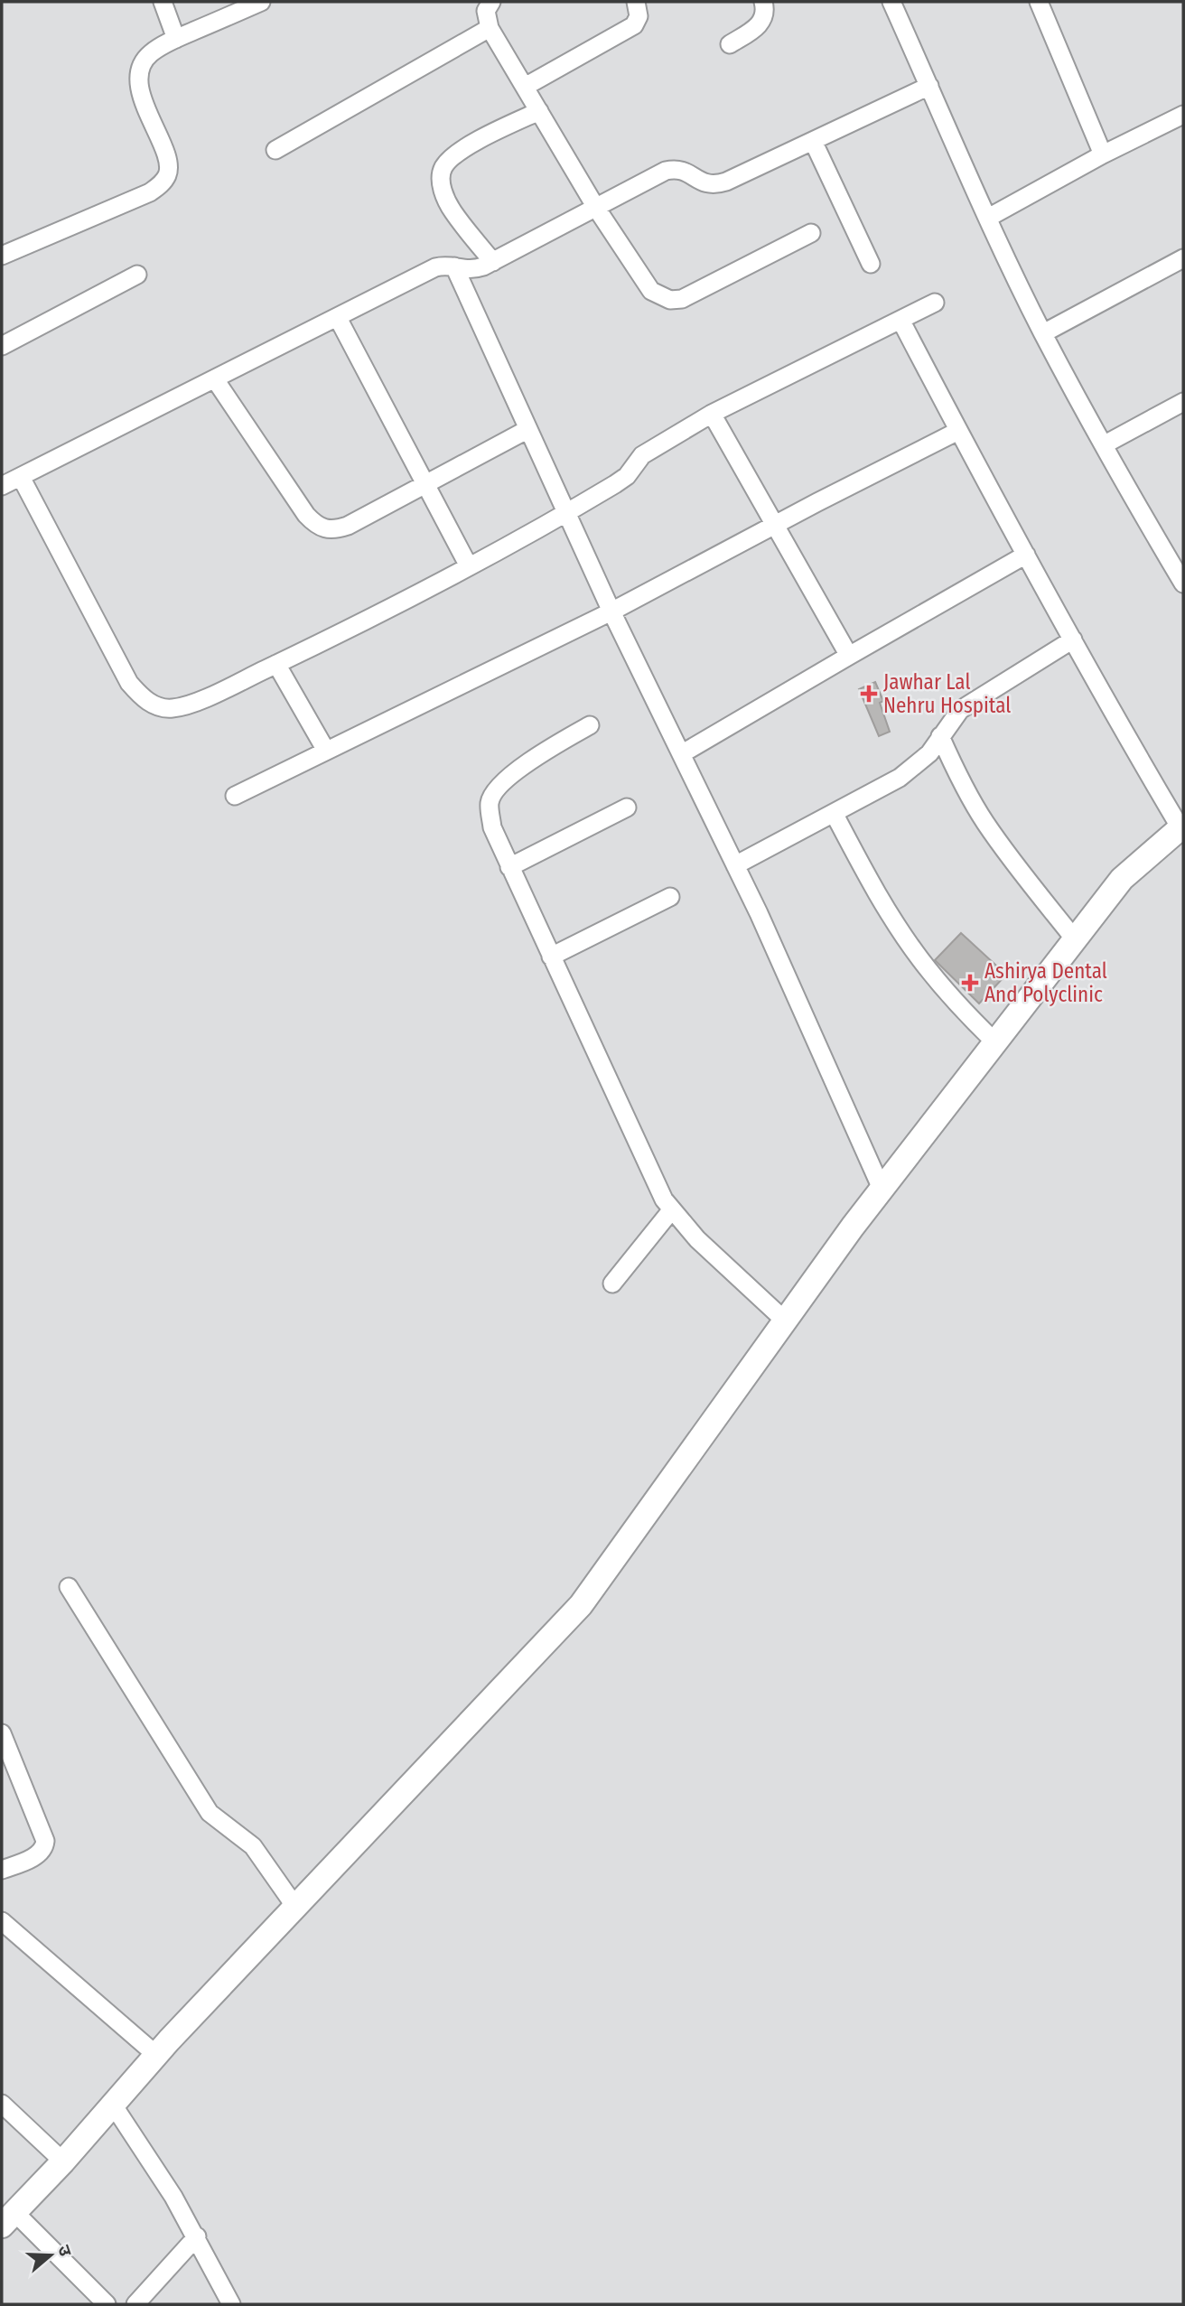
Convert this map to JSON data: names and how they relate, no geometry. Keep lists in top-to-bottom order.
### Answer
{
  "places": {
    "health": ["Jawhar Lal Nehru Hospital", "Ashirya Dental And Polyclinic"]
  },
  "north": "right"
}
